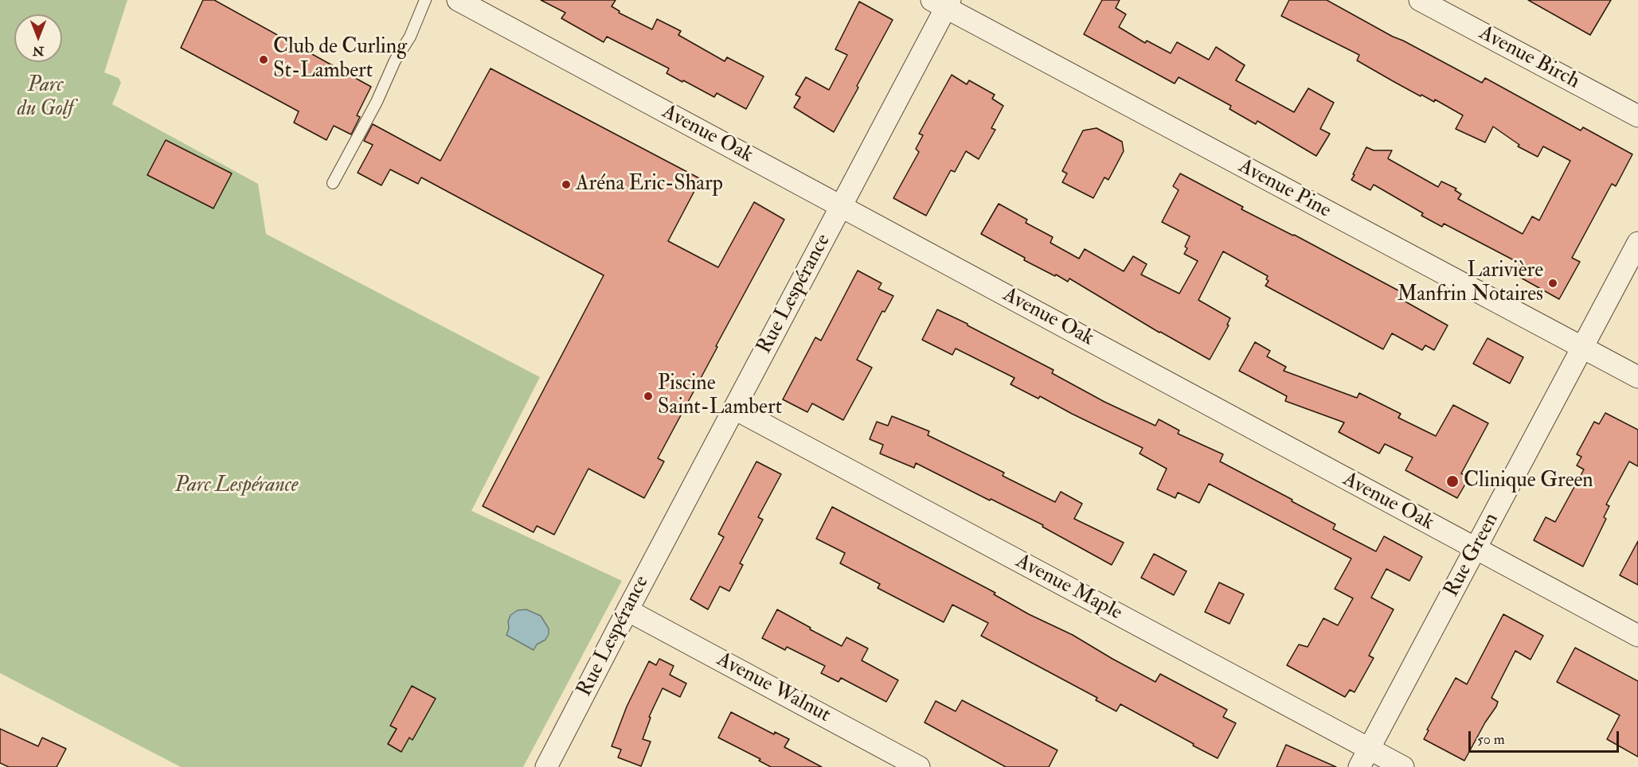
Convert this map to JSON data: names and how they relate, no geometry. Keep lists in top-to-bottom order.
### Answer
{
  "streets": {
    "street": [
      "Avenue Birch",
      "Avenue Oak",
      "Avenue Pine",
      "Rue Lespérance",
      "Rue Green",
      "Avenue Maple",
      "Avenue Walnut"
    ]
  },
  "crossings": [
    ["Avenue Oak", "Rue Lespérance"],
    ["Avenue Oak", "Rue Green"],
    ["Avenue Pine", "Rue Lespérance"],
    ["Avenue Pine", "Rue Green"],
    ["Rue Lespérance", "Avenue Maple"],
    ["Rue Lespérance", "Avenue Walnut"],
    ["Rue Green", "Avenue Maple"]
  ],
  "parks": ["Parc du Golf", "Parc Lespérance"],
  "places": [
    "Club de Curling St-Lambert",
    "Aréna Eric-Sharp",
    "Larivière Manfrin Notaires",
    "Piscine Saint-Lambert",
    "Clinique Green"
  ],
  "scale_bar": "50 m",
  "north": "bottom"
}
